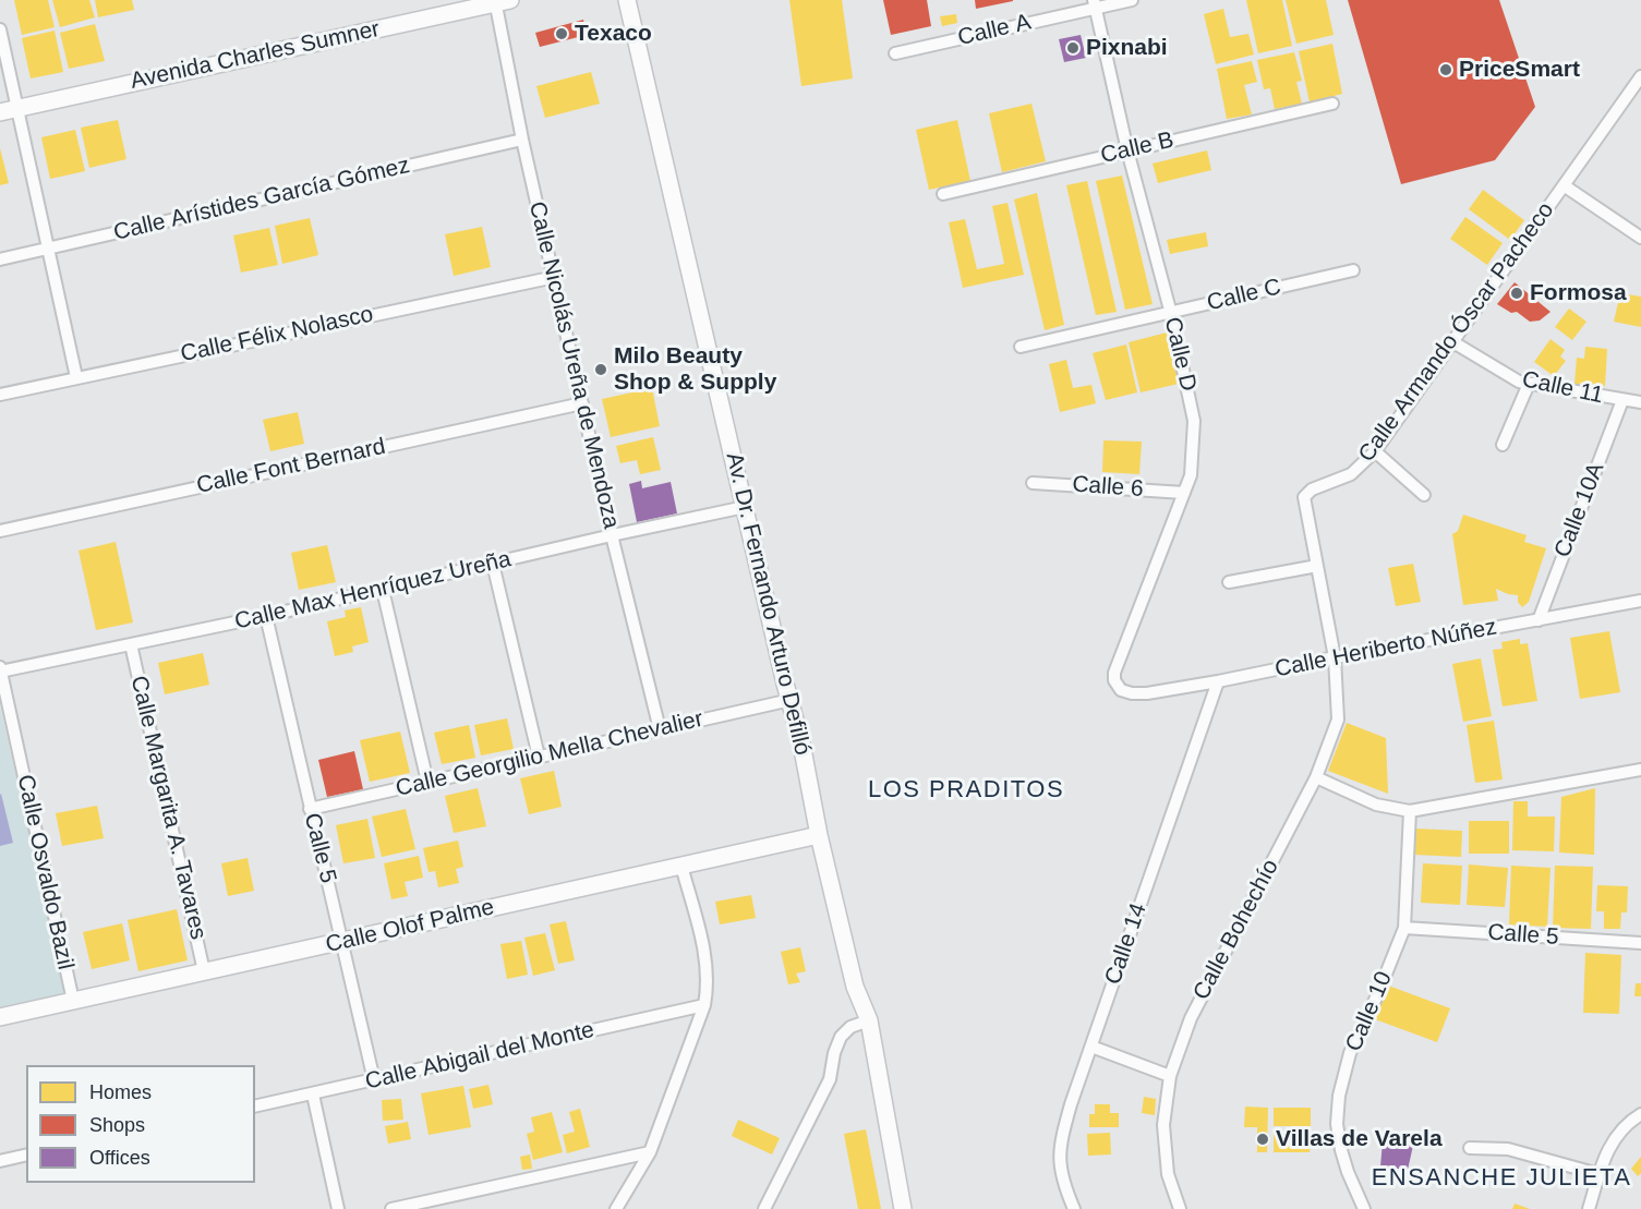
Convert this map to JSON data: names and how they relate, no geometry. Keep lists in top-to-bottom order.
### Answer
{
  "streets": {
    "street": [
      "Calle A",
      "Avenida Charles Sumner",
      "Calle B",
      "Calle Arístides García Gómez",
      "Calle C",
      "Calle Armando Óscar Pacheco",
      "Calle Félix Nolasco",
      "Calle D",
      "Calle Nicolás Ureña de Mendoza",
      "Calle 11",
      "Calle Font Bernard",
      "Calle 6",
      "Calle 10A",
      "Calle Max Henríquez Ureña",
      "Av. Dr. Fernando Arturo Defilló",
      "Calle Heriberto Núñez",
      "Calle Georgilio Mella Chevalier",
      "Calle Margarita A. Tavares",
      "Calle 5",
      "Calle Osvaldo Bazil",
      "Calle Olof Palme",
      "Calle Bohechío",
      "Calle 14",
      "Calle 10",
      "Calle Abigail del Monte"
    ]
  },
  "crossings": [
    ["Calle A", "Calle D"],
    ["Avenida Charles Sumner", "Calle Nicolás Ureña de Mendoza"],
    ["Calle B", "Calle D"],
    ["Calle Arístides García Gómez", "Calle Nicolás Ureña de Mendoza"],
    ["Calle C", "Calle D"],
    ["Calle Armando Óscar Pacheco", "Calle 11"],
    ["Calle Armando Óscar Pacheco", "Calle Heriberto Núñez"],
    ["Calle Armando Óscar Pacheco", "Calle Bohechío"],
    ["Calle Félix Nolasco", "Calle Nicolás Ureña de Mendoza"],
    ["Calle D", "Calle 6"],
    ["Calle D", "Calle Heriberto Núñez"],
    ["Calle Nicolás Ureña de Mendoza", "Calle Font Bernard"],
    ["Calle Nicolás Ureña de Mendoza", "Calle Max Henríquez Ureña"],
    ["Calle Nicolás Ureña de Mendoza", "Calle Georgilio Mella Chevalier"],
    ["Calle 11", "Calle 10A"],
    ["Calle 10A", "Calle Heriberto Núñez"],
    ["Calle Max Henríquez Ureña", "Av. Dr. Fernando Arturo Defilló"],
    ["Calle Max Henríquez Ureña", "Calle Margarita A. Tavares"],
    ["Calle Max Henríquez Ureña", "Calle 5"],
    ["Calle Max Henríquez Ureña", "Calle Osvaldo Bazil"],
    ["Av. Dr. Fernando Arturo Defilló", "Calle Georgilio Mella Chevalier"],
    ["Av. Dr. Fernando Arturo Defilló", "Calle Olof Palme"],
    ["Calle Heriberto Núñez", "Calle Bohechío"],
    ["Calle Heriberto Núñez", "Calle 14"],
    ["Calle Georgilio Mella Chevalier", "Calle 5"],
    ["Calle Margarita A. Tavares", "Calle Olof Palme"],
    ["Calle 5", "Calle Olof Palme"],
    ["Calle 5", "Calle 10"],
    ["Calle 5", "Calle Abigail del Monte"],
    ["Calle Osvaldo Bazil", "Calle Olof Palme"]
  ],
  "districts": ["LOS PRADITOS", "ENSANCHE JULIETA"],
  "places": [
    "Texaco",
    "Pixnabi",
    "PriceSmart",
    "Formosa",
    "Milo Beauty Shop & Supply",
    "Villas de Varela"
  ],
  "legend": ["Homes", "Shops", "Offices"]
}
